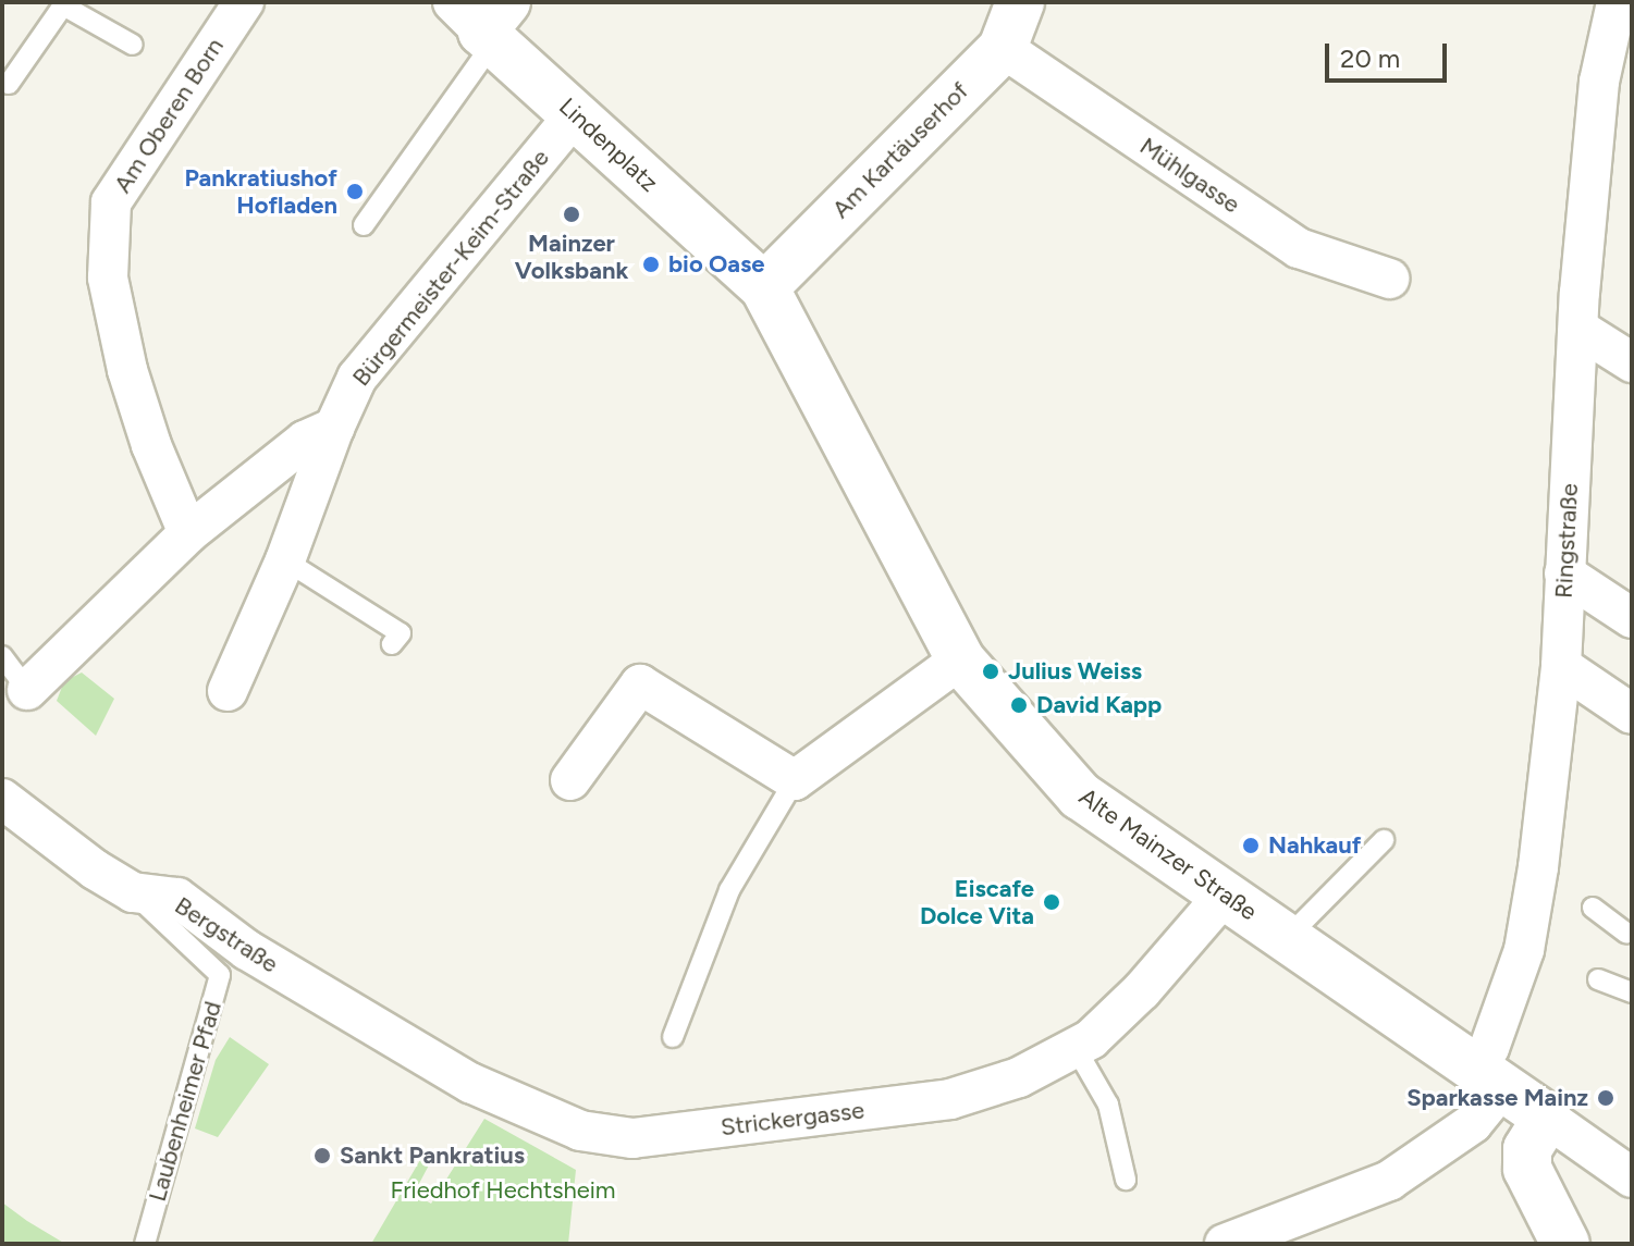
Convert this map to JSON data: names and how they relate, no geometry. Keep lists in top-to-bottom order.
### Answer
{
  "streets": {
    "street": [
      "Am Oberen Born",
      "Lindenplatz",
      "Am Kartäuserhof",
      "Mühlgasse",
      "Bürgermeister-Keim-Straße",
      "Ringstraße",
      "Alte Mainzer Straße",
      "Bergstraße",
      "Strickergasse"
    ],
    "lane": ["Laubenheimer Pfad"]
  },
  "crossings": [
    ["Lindenplatz", "Am Kartäuserhof"],
    ["Lindenplatz", "Bürgermeister-Keim-Straße"],
    ["Lindenplatz", "Alte Mainzer Straße"],
    ["Am Kartäuserhof", "Mühlgasse"],
    ["Am Kartäuserhof", "Alte Mainzer Straße"],
    ["Ringstraße", "Alte Mainzer Straße"],
    ["Alte Mainzer Straße", "Strickergasse"],
    ["Bergstraße", "Laubenheimer Pfad"],
    ["Bergstraße", "Strickergasse"]
  ],
  "parks": ["Friedhof Hechtsheim"],
  "places": [
    "Pankratiushof Hofladen",
    "Mainzer Volksbank",
    "bio Oase",
    "Julius Weiss",
    "David Kapp",
    "Nahkauf",
    "Eiscafe Dolce Vita",
    "Sparkasse Mainz",
    "Sankt Pankratius"
  ],
  "scale_bar": "20 m"
}
